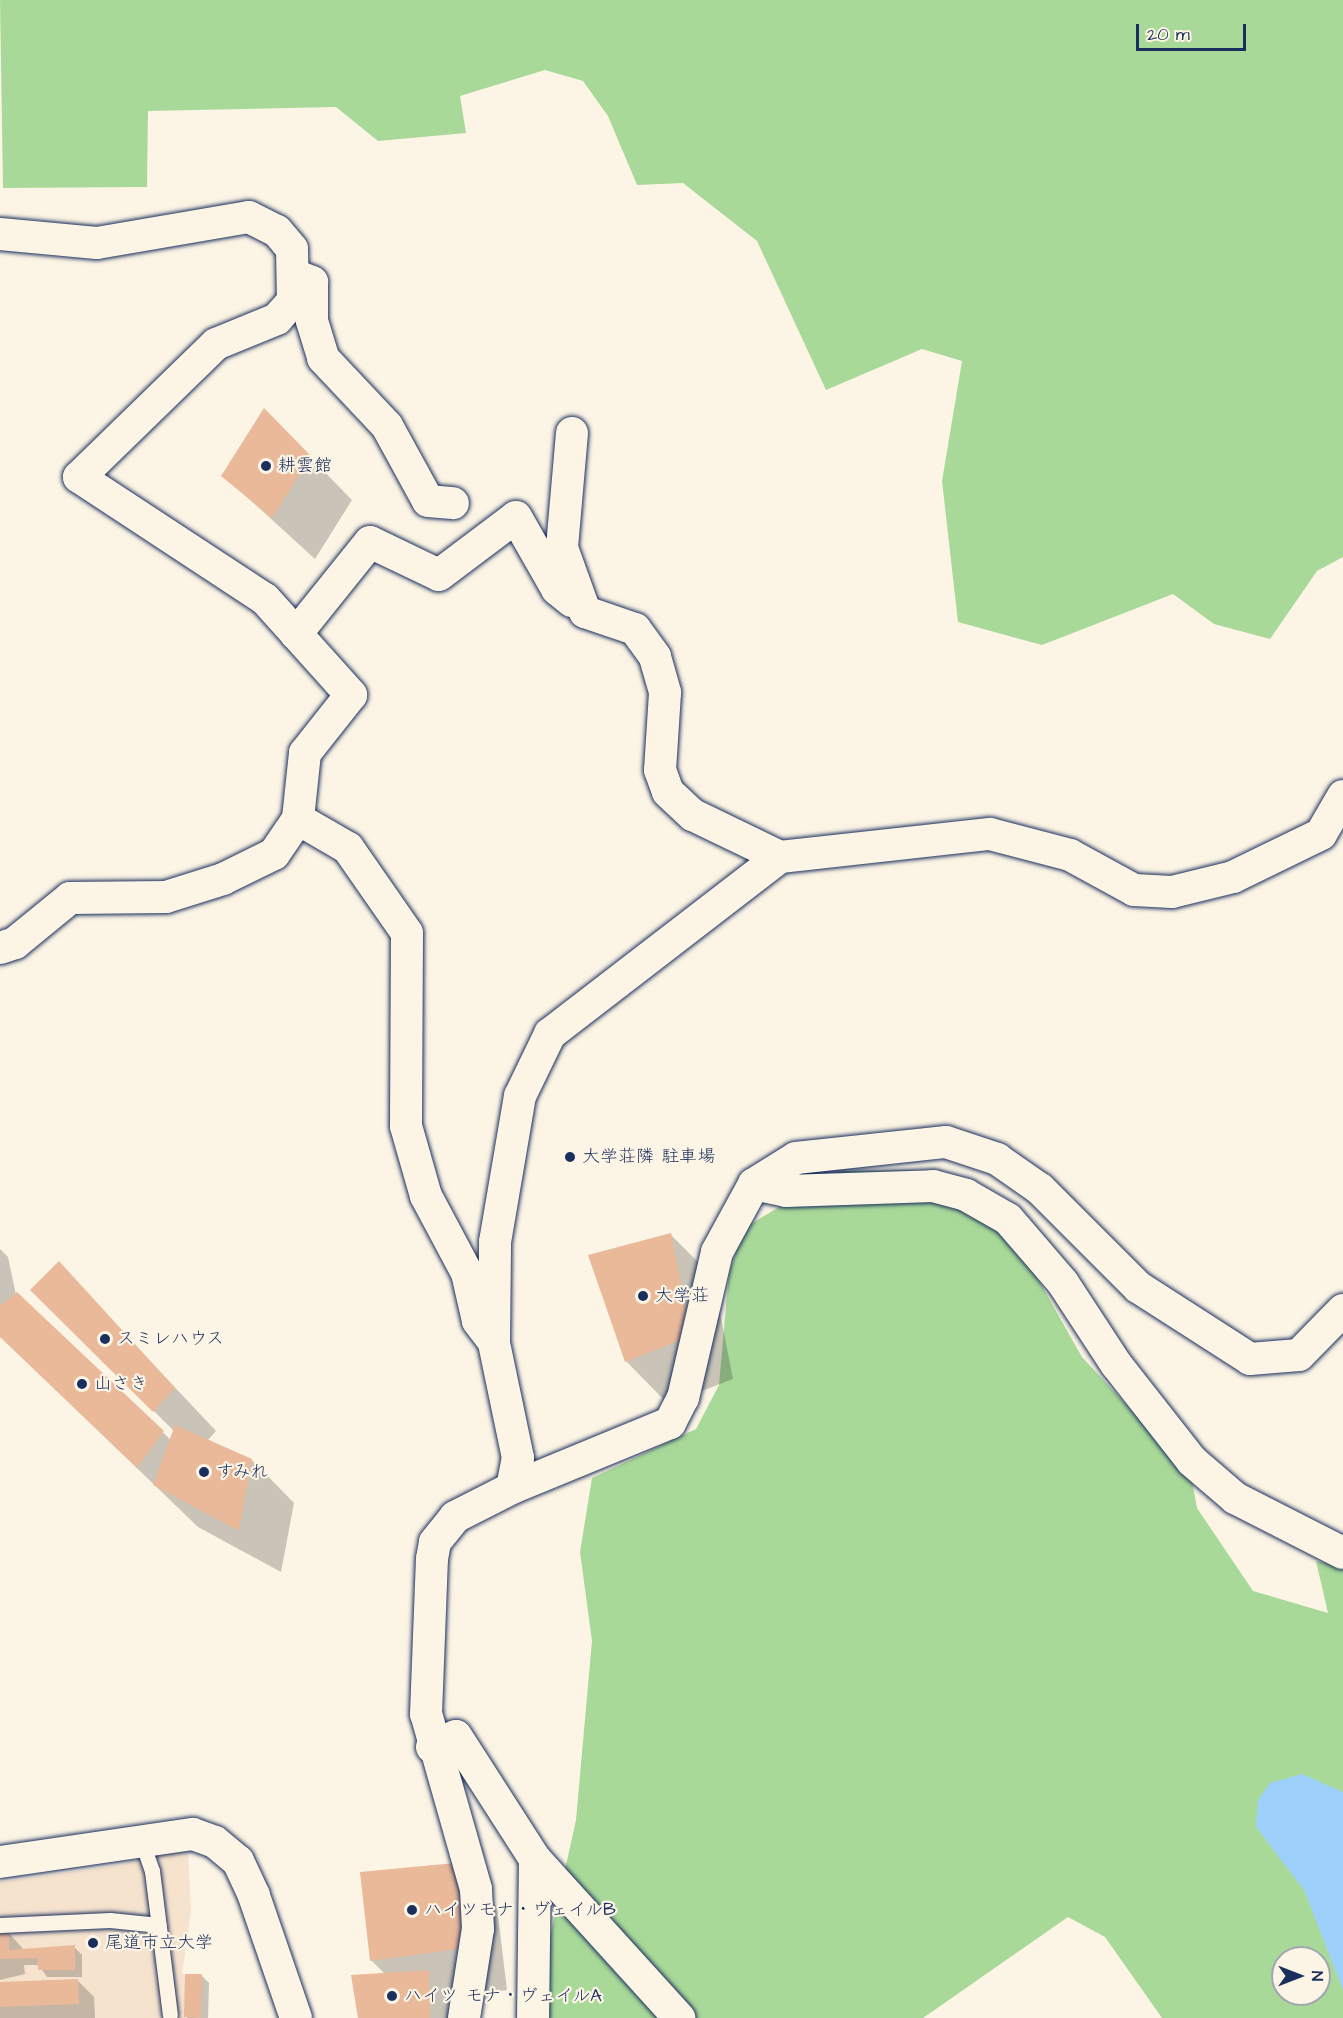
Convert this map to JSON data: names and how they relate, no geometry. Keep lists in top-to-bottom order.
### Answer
{
  "places": [
    "耕雲館",
    "大学荘隣 駐車場",
    "大学荘",
    "スミレハウス",
    "山さき",
    "すみれ",
    "ハイツモナ・ヴェイルB",
    "尾道市立大学",
    "ハイツ モナ・ヴェイルA"
  ],
  "scale_bar": "20 m",
  "north": "right"
}
